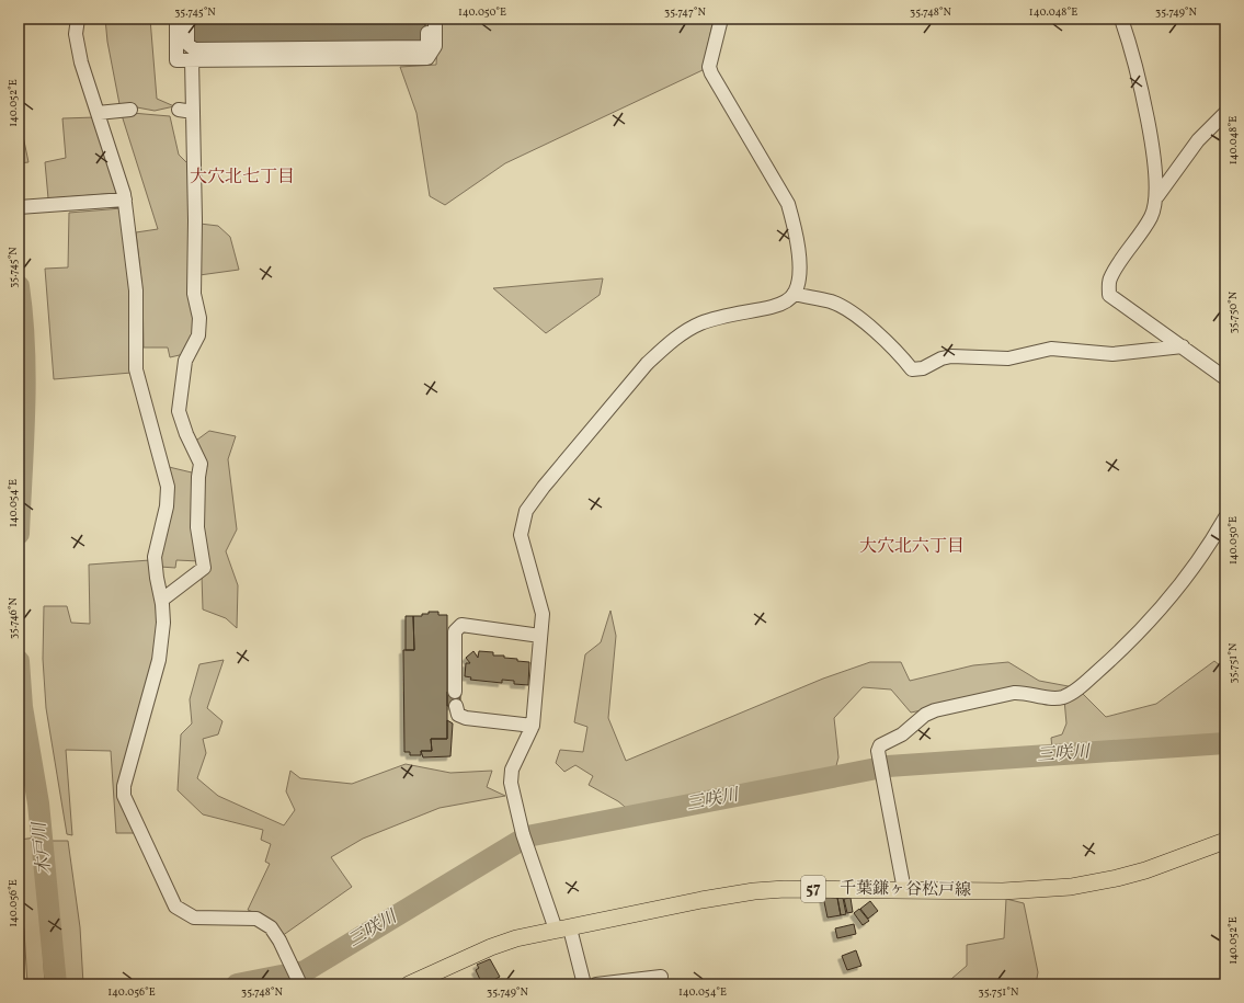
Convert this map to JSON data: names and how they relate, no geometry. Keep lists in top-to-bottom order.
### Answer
{
  "streets": {
    "main road": ["57", "千葉鎌ヶ谷松戸線"]
  },
  "districts": ["大穴北七丁目", "大穴北六丁目"],
  "water": ["三咲川", "木戸川"],
  "coordinates": [
    "35.745°N",
    "140.050°E",
    "35.747°N",
    "35.748°N",
    "140.048°E",
    "35.749°N",
    "140.052°E",
    "35.750°N",
    "140.054°E",
    "35.746°N",
    "35.751°N",
    "140.056°E"
  ]
}
